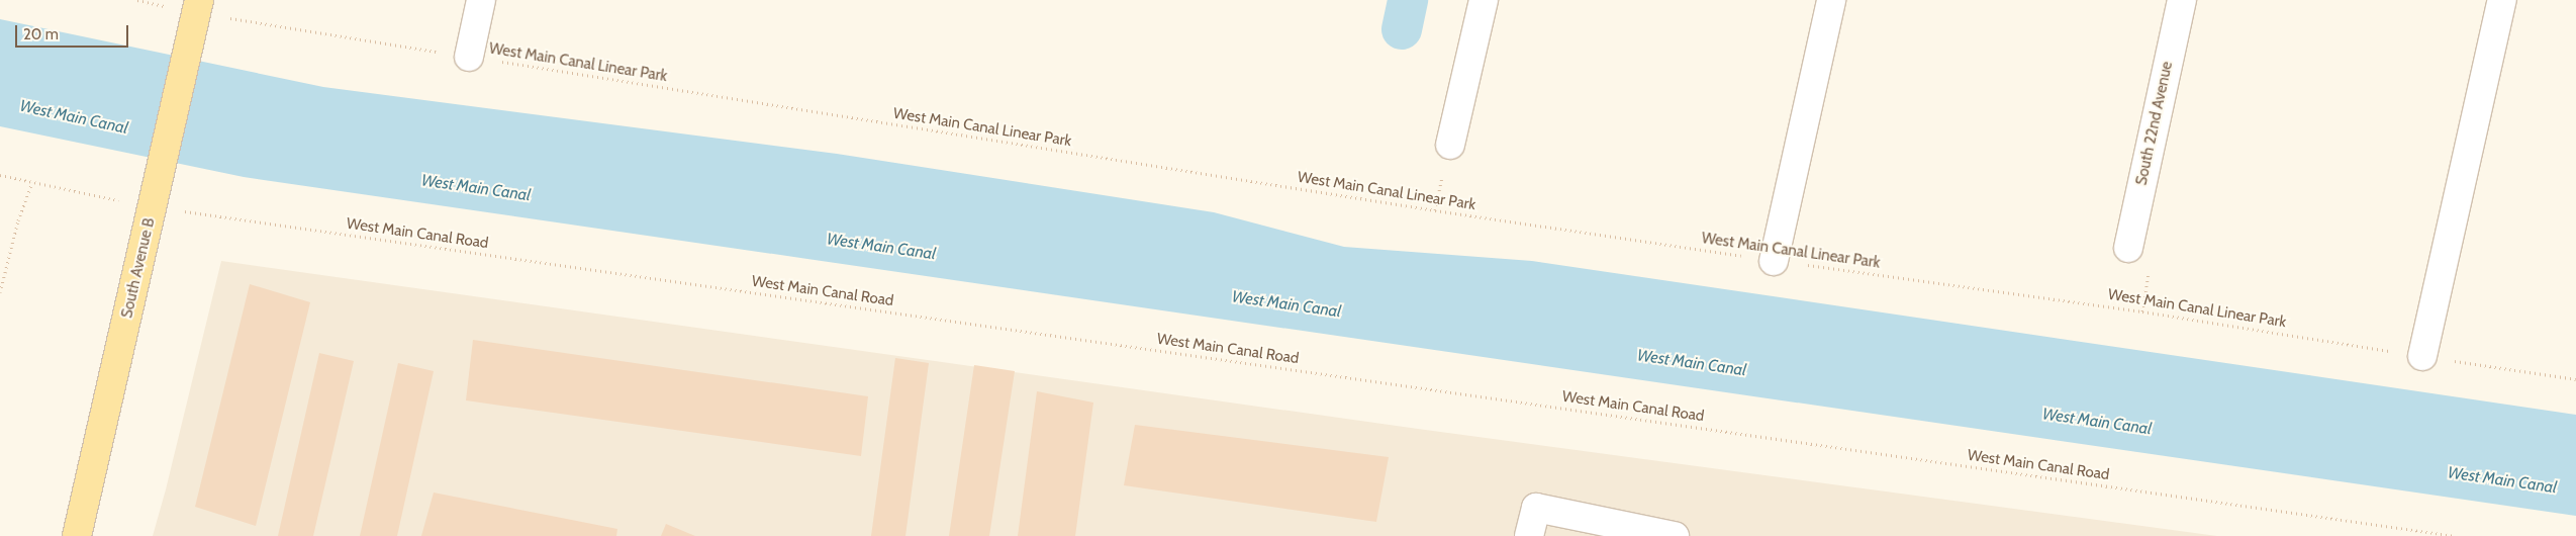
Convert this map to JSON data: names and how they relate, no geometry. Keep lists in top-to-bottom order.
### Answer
{
  "streets": {
    "main road": ["South Avenue B"],
    "street": ["South 22nd Avenue"],
    "path": ["West Main Canal Linear Park", "West Main Canal Road"]
  },
  "crossings": [
    ["West Main Canal Linear Park", "South Avenue B"],
    ["West Main Canal Road", "South Avenue B"]
  ],
  "water": ["West Main Canal"],
  "scale_bar": "20 m"
}
